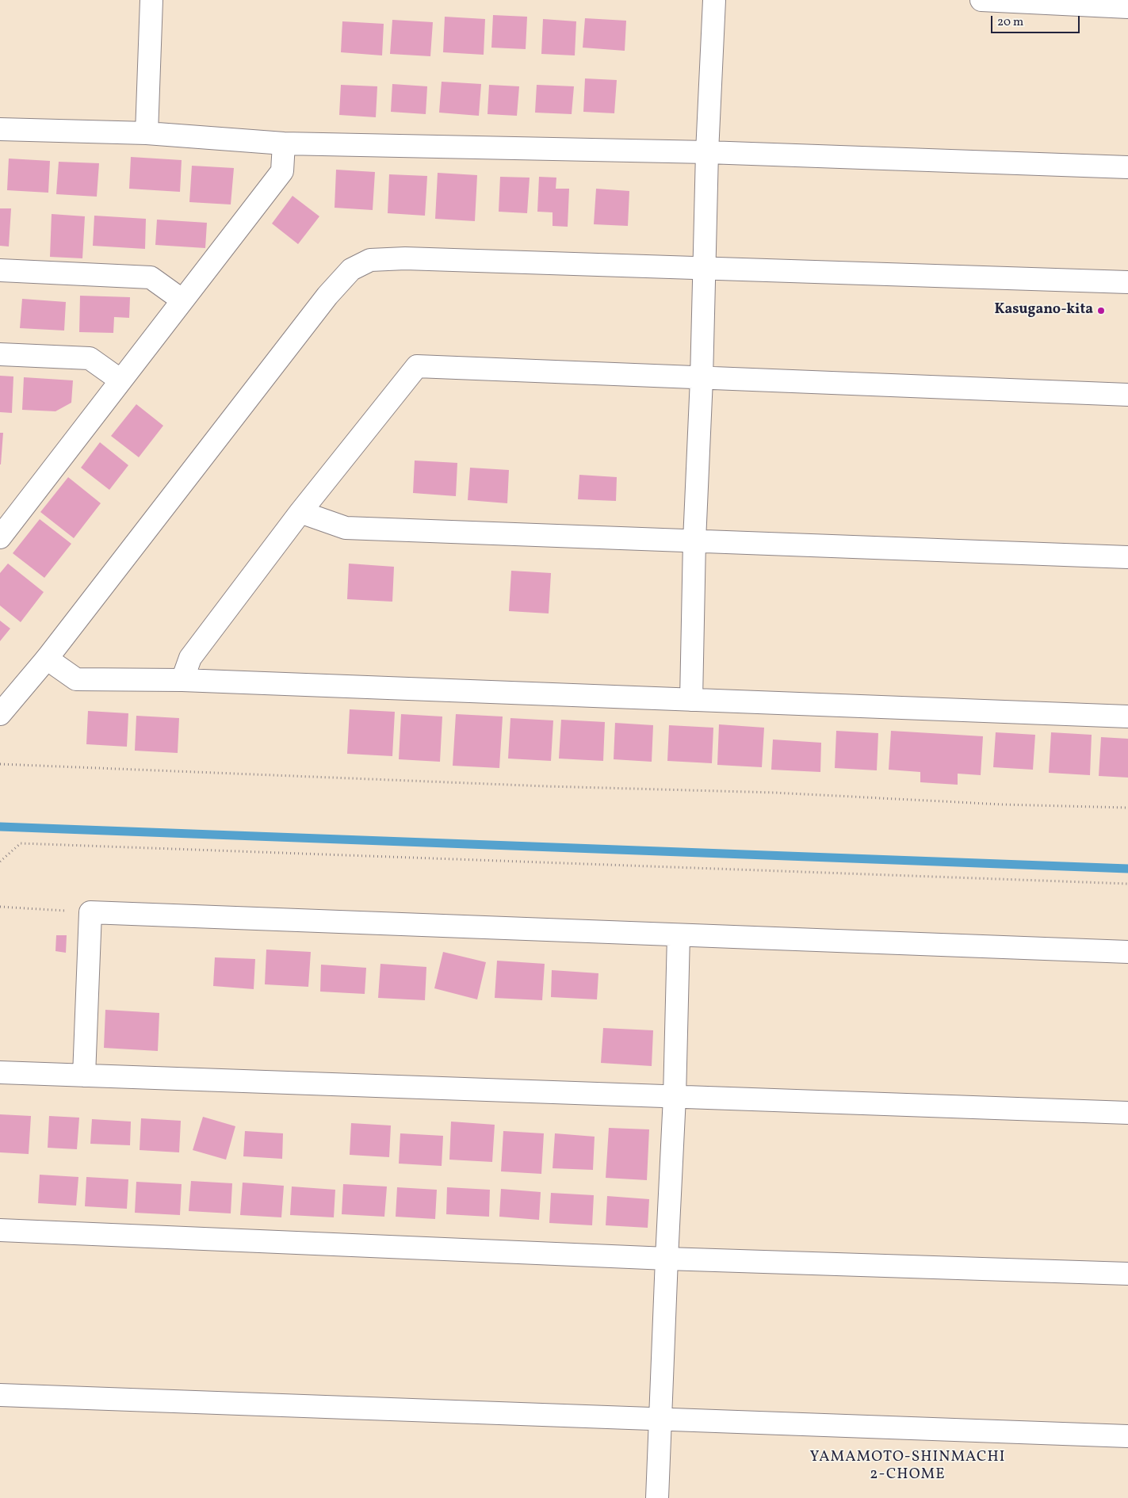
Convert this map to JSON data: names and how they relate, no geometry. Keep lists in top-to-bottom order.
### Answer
{
  "districts": ["YAMAMOTO-SHINMACHI 2-CHOME"],
  "places": ["Kasugano-kita"],
  "scale_bar": "20 m"
}
